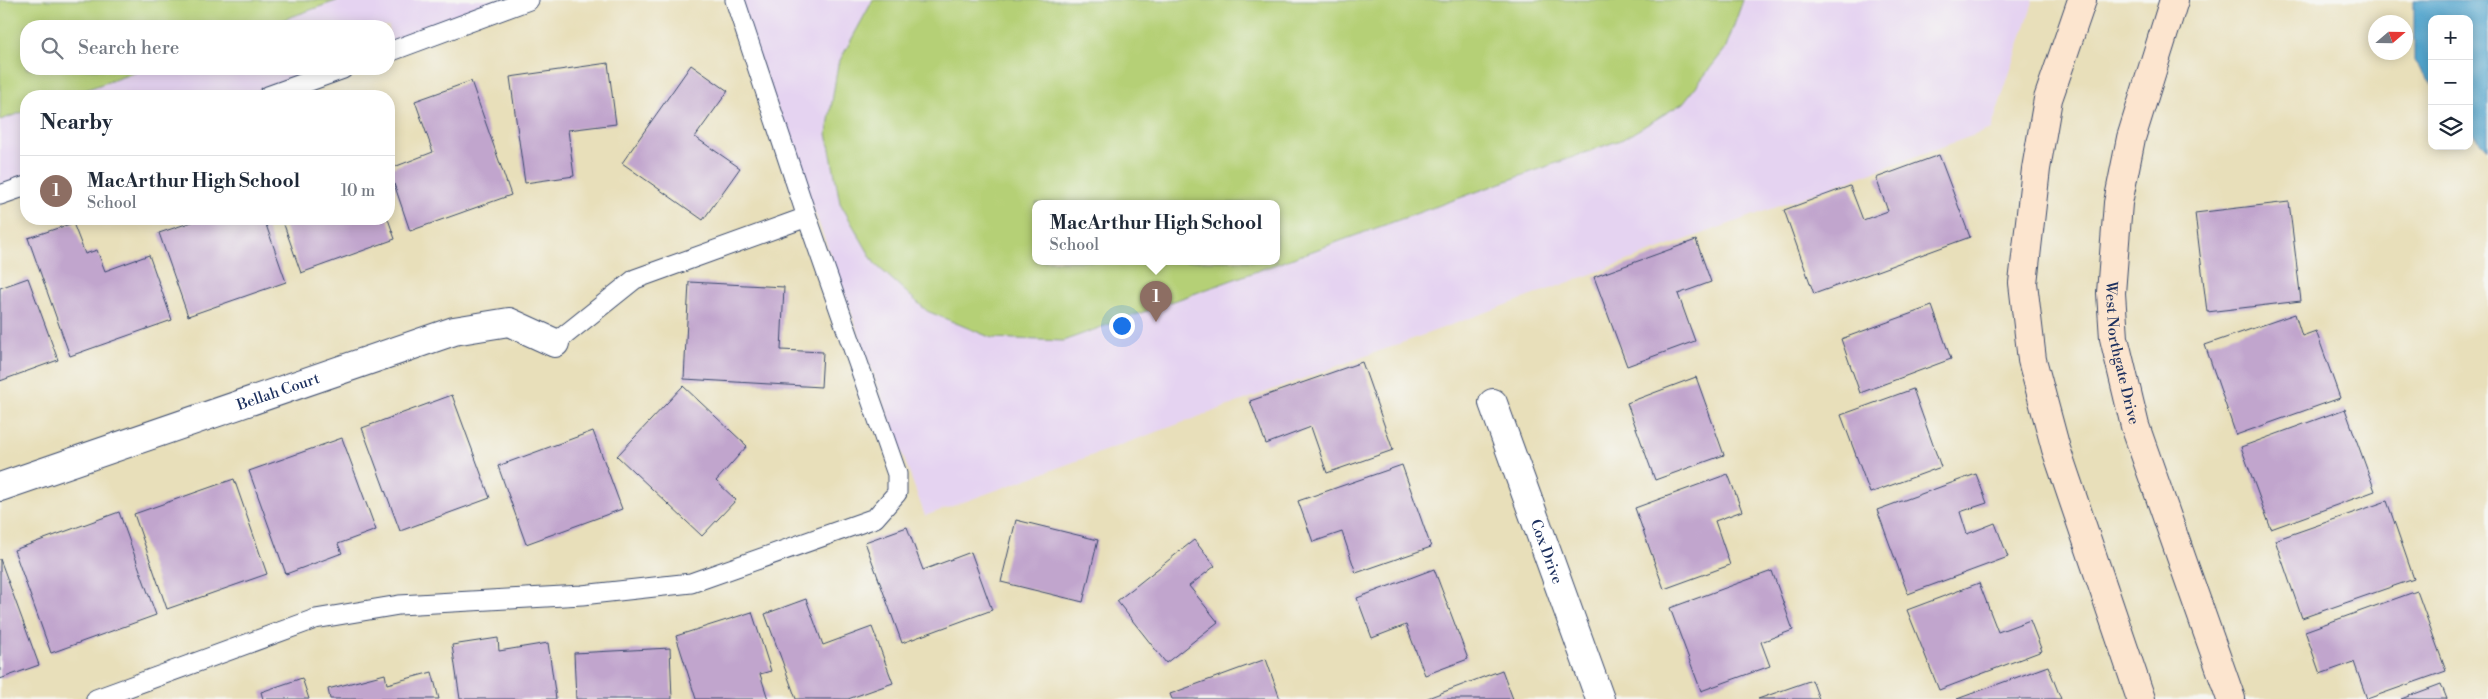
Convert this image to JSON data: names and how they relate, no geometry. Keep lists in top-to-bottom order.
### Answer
{
  "streets": {
    "main road": ["West Northgate Drive"],
    "street": ["Bellah Court", "Cox Drive"]
  },
  "north": "right",
  "page": {
    "map_buttons": ["+", "−"],
    "search": "Search here",
    "heading": "Nearby",
    "list": [
      {
        "mark": "1",
        "name": "MacArthur High School",
        "note": "School",
        "value": "10 m"
      }
    ],
    "popup": ["MacArthur High School", "School"],
    "pins": "1"
  }
}
